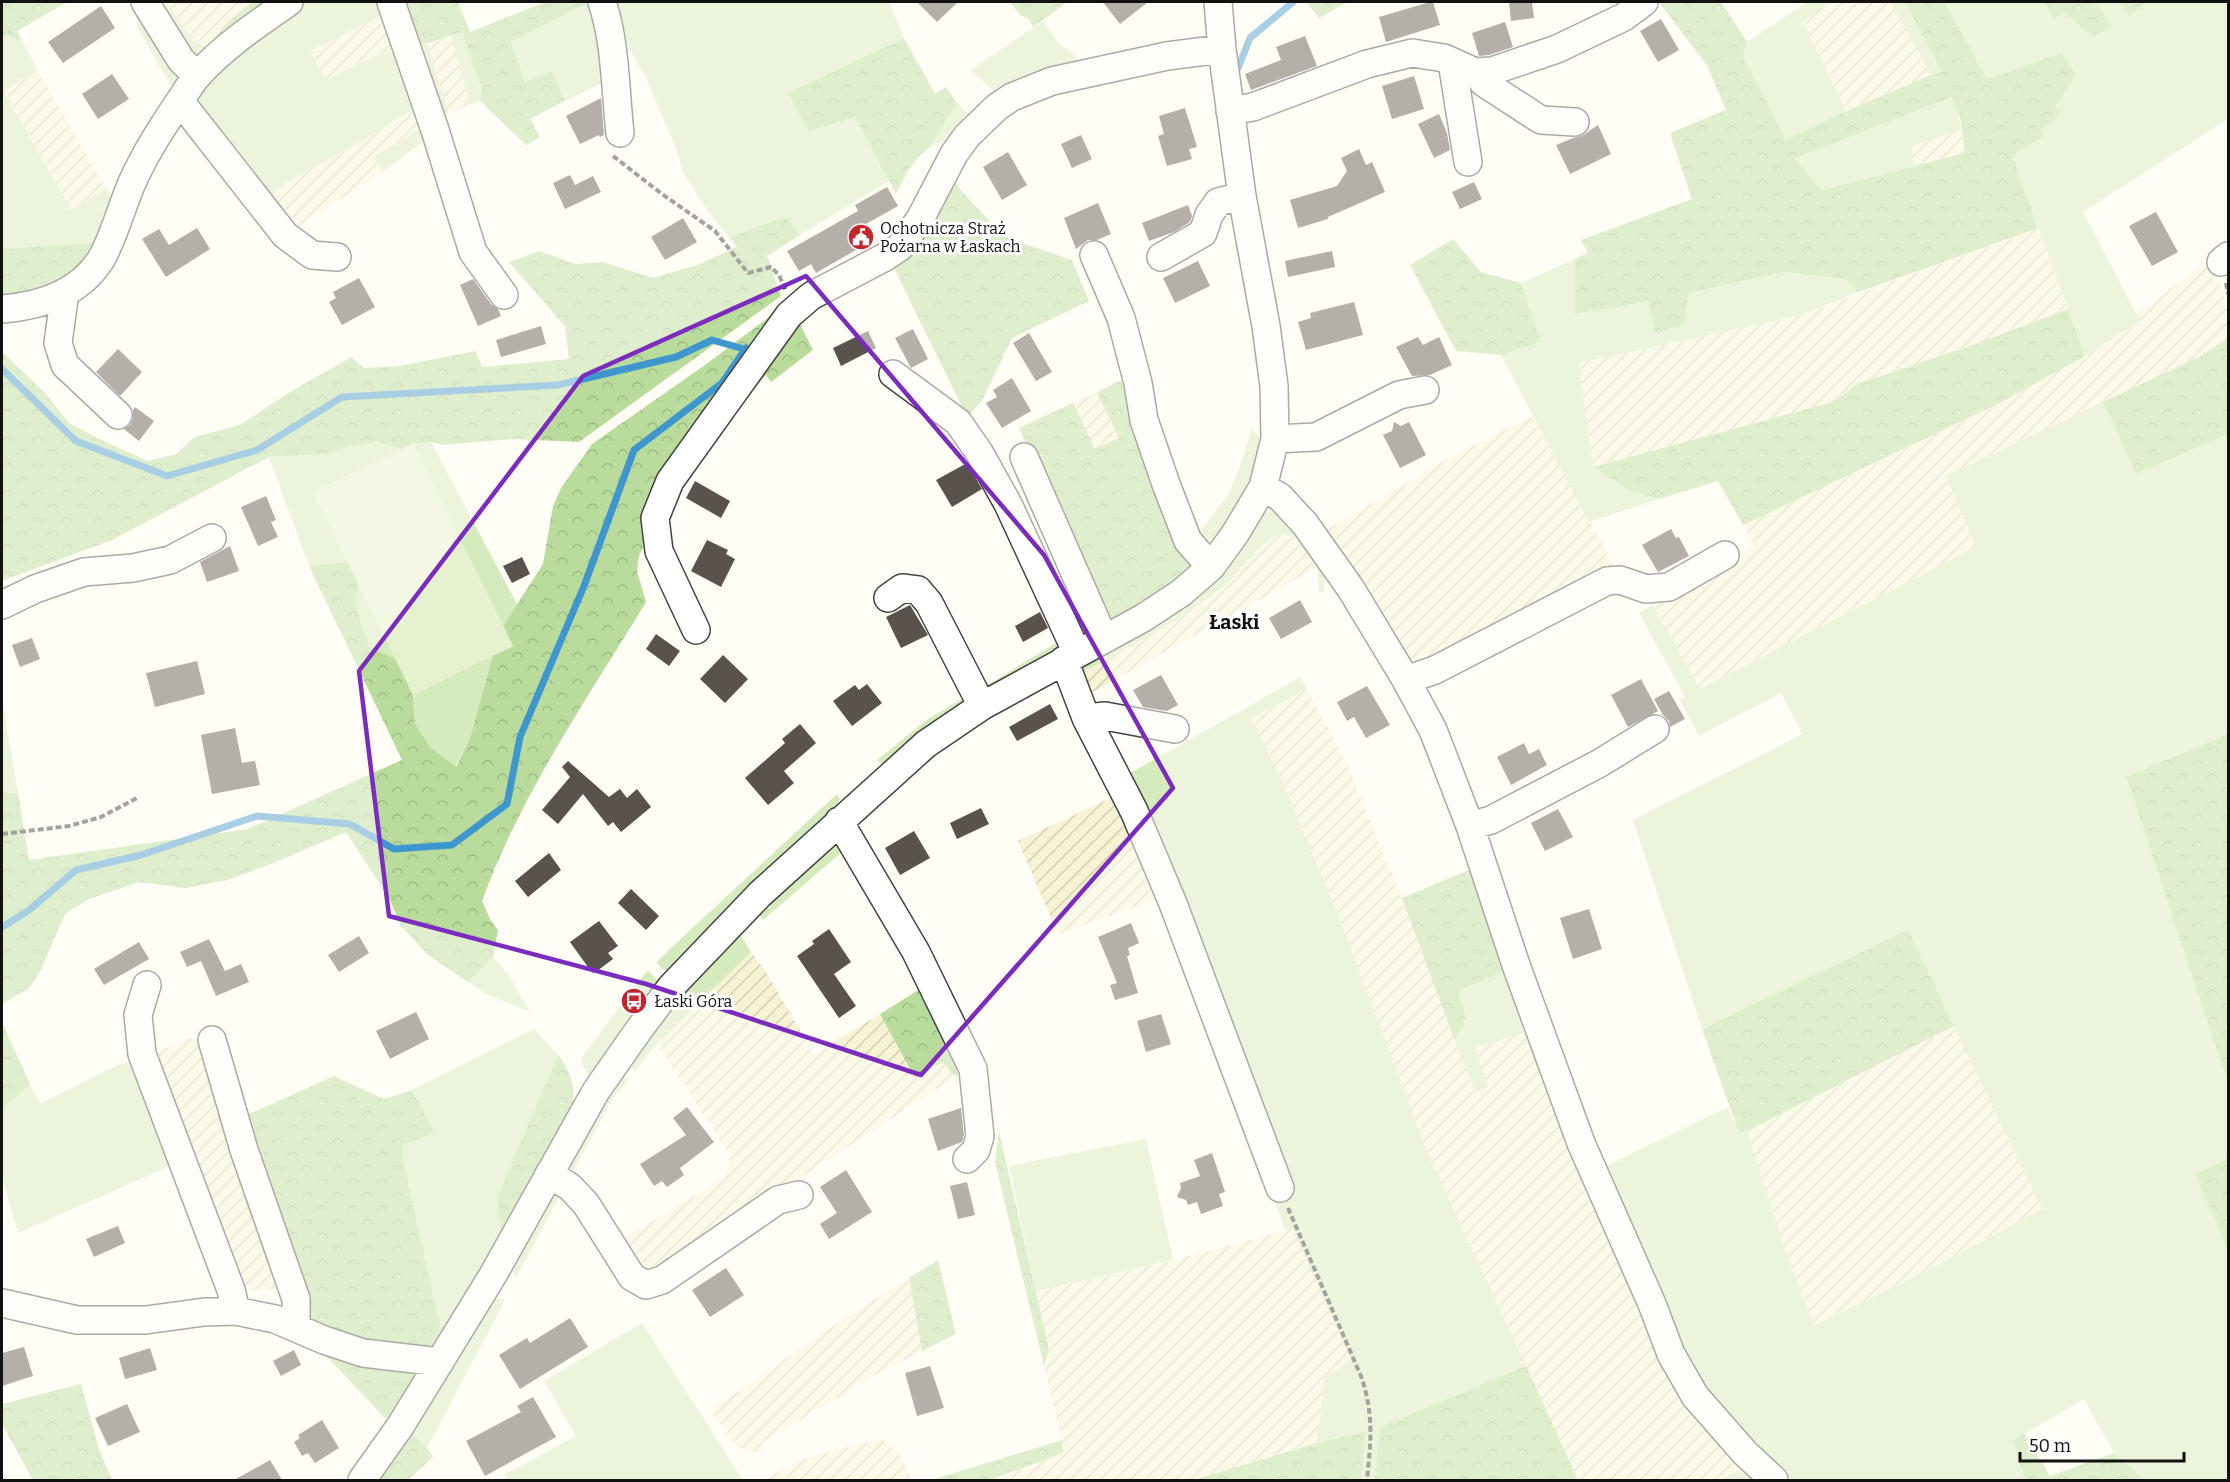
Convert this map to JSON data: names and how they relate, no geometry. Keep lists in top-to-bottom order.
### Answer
{
  "districts": ["Łaski"],
  "places": {
    "public building": ["Ochotnicza Straż Pożarna w Łaskach"],
    "bus stop": ["Łaski Góra"]
  },
  "scale_bar": "50 m"
}
